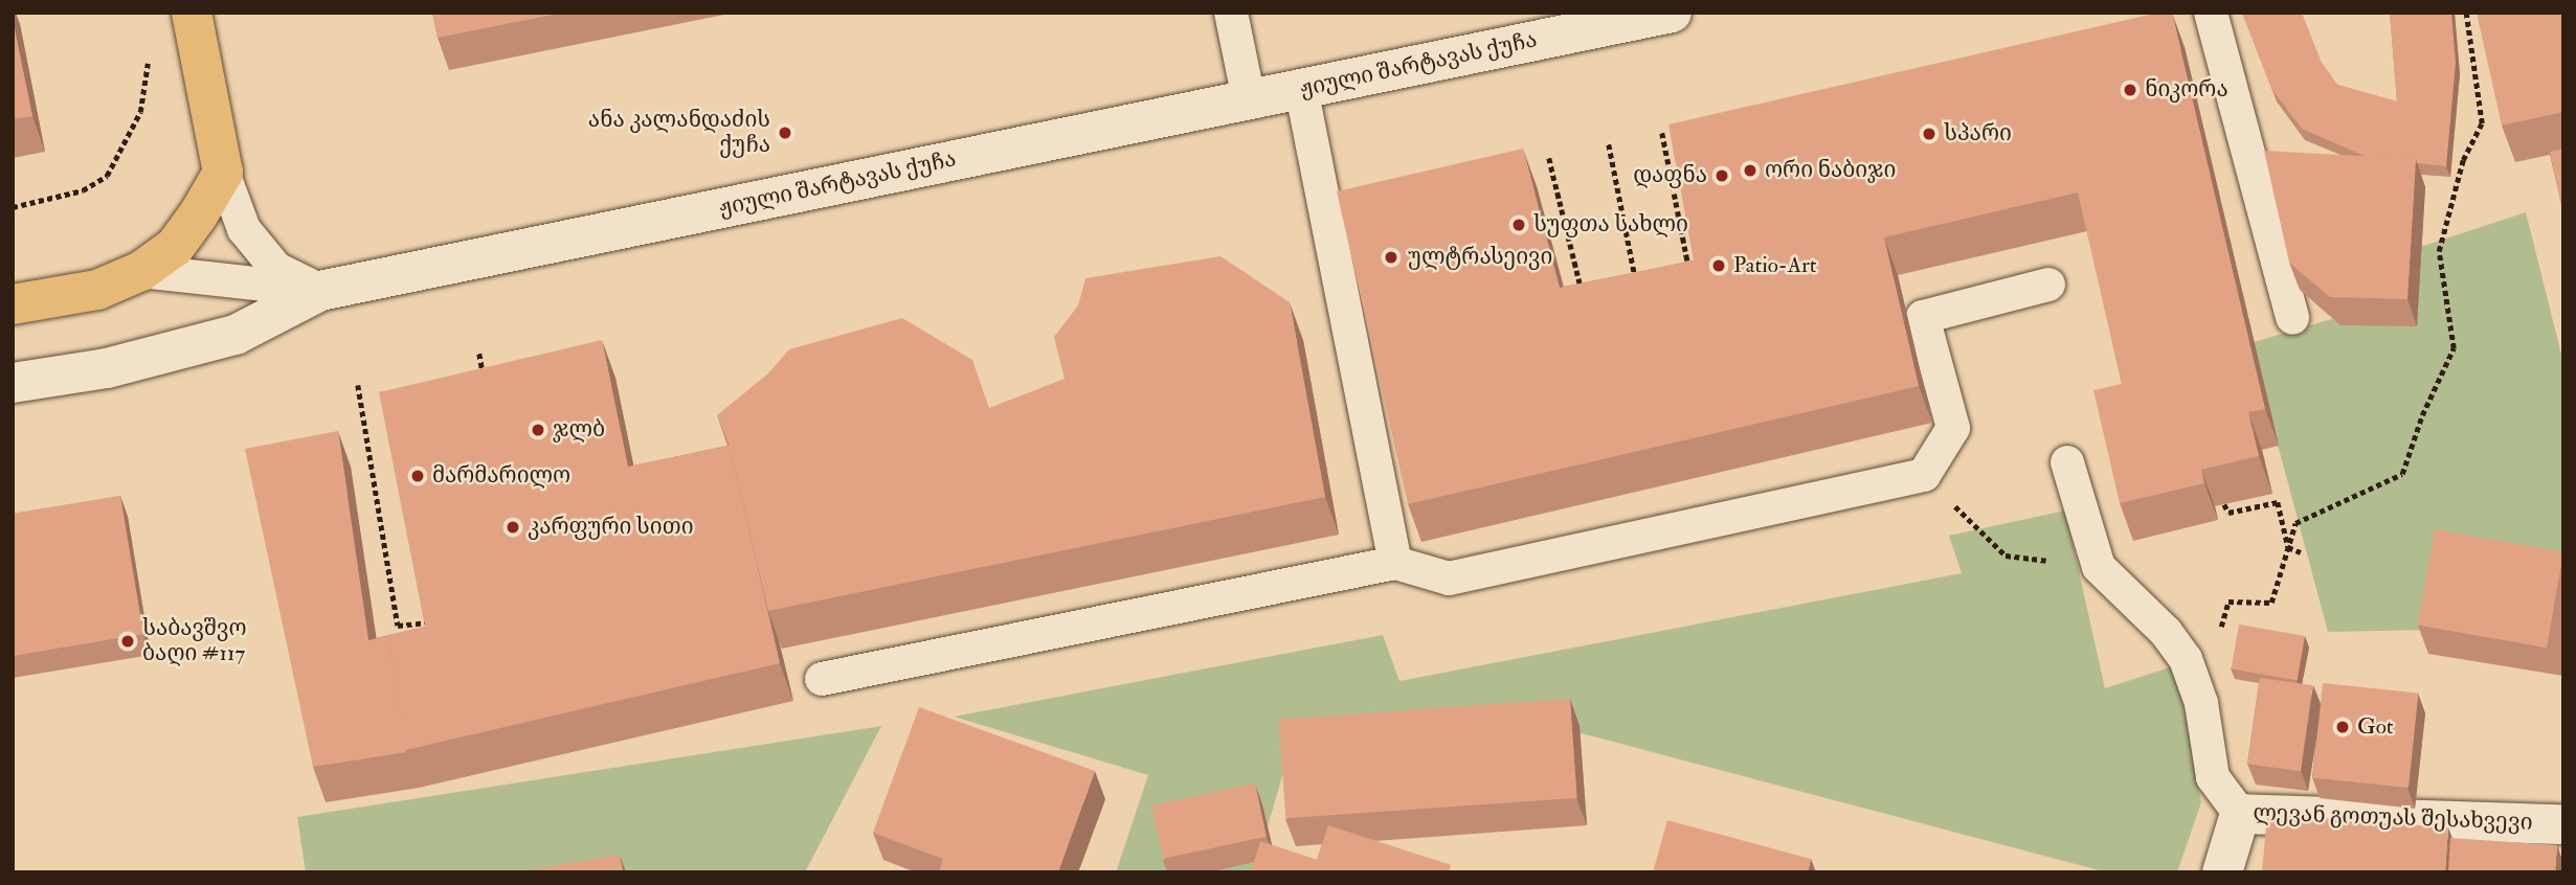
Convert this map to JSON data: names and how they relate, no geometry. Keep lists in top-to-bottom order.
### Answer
{
  "streets": {
    "main road": ["ჟიული შარტავას ქუჩა", "ლევან გოთუას შესახვევი"]
  },
  "places": [
    "ნიკორა",
    "ანა კალანდაძის ქუჩა",
    "სპარი",
    "ორი ნაბიჯი",
    "დაფნა",
    "სუფთა სახლი",
    "ულტრასეივი",
    "Patio-Art",
    "ჯლბ",
    "მარმარილო",
    "კარფური სითი",
    "საბავშვო ბაღი #117",
    "Got"
  ]
}
